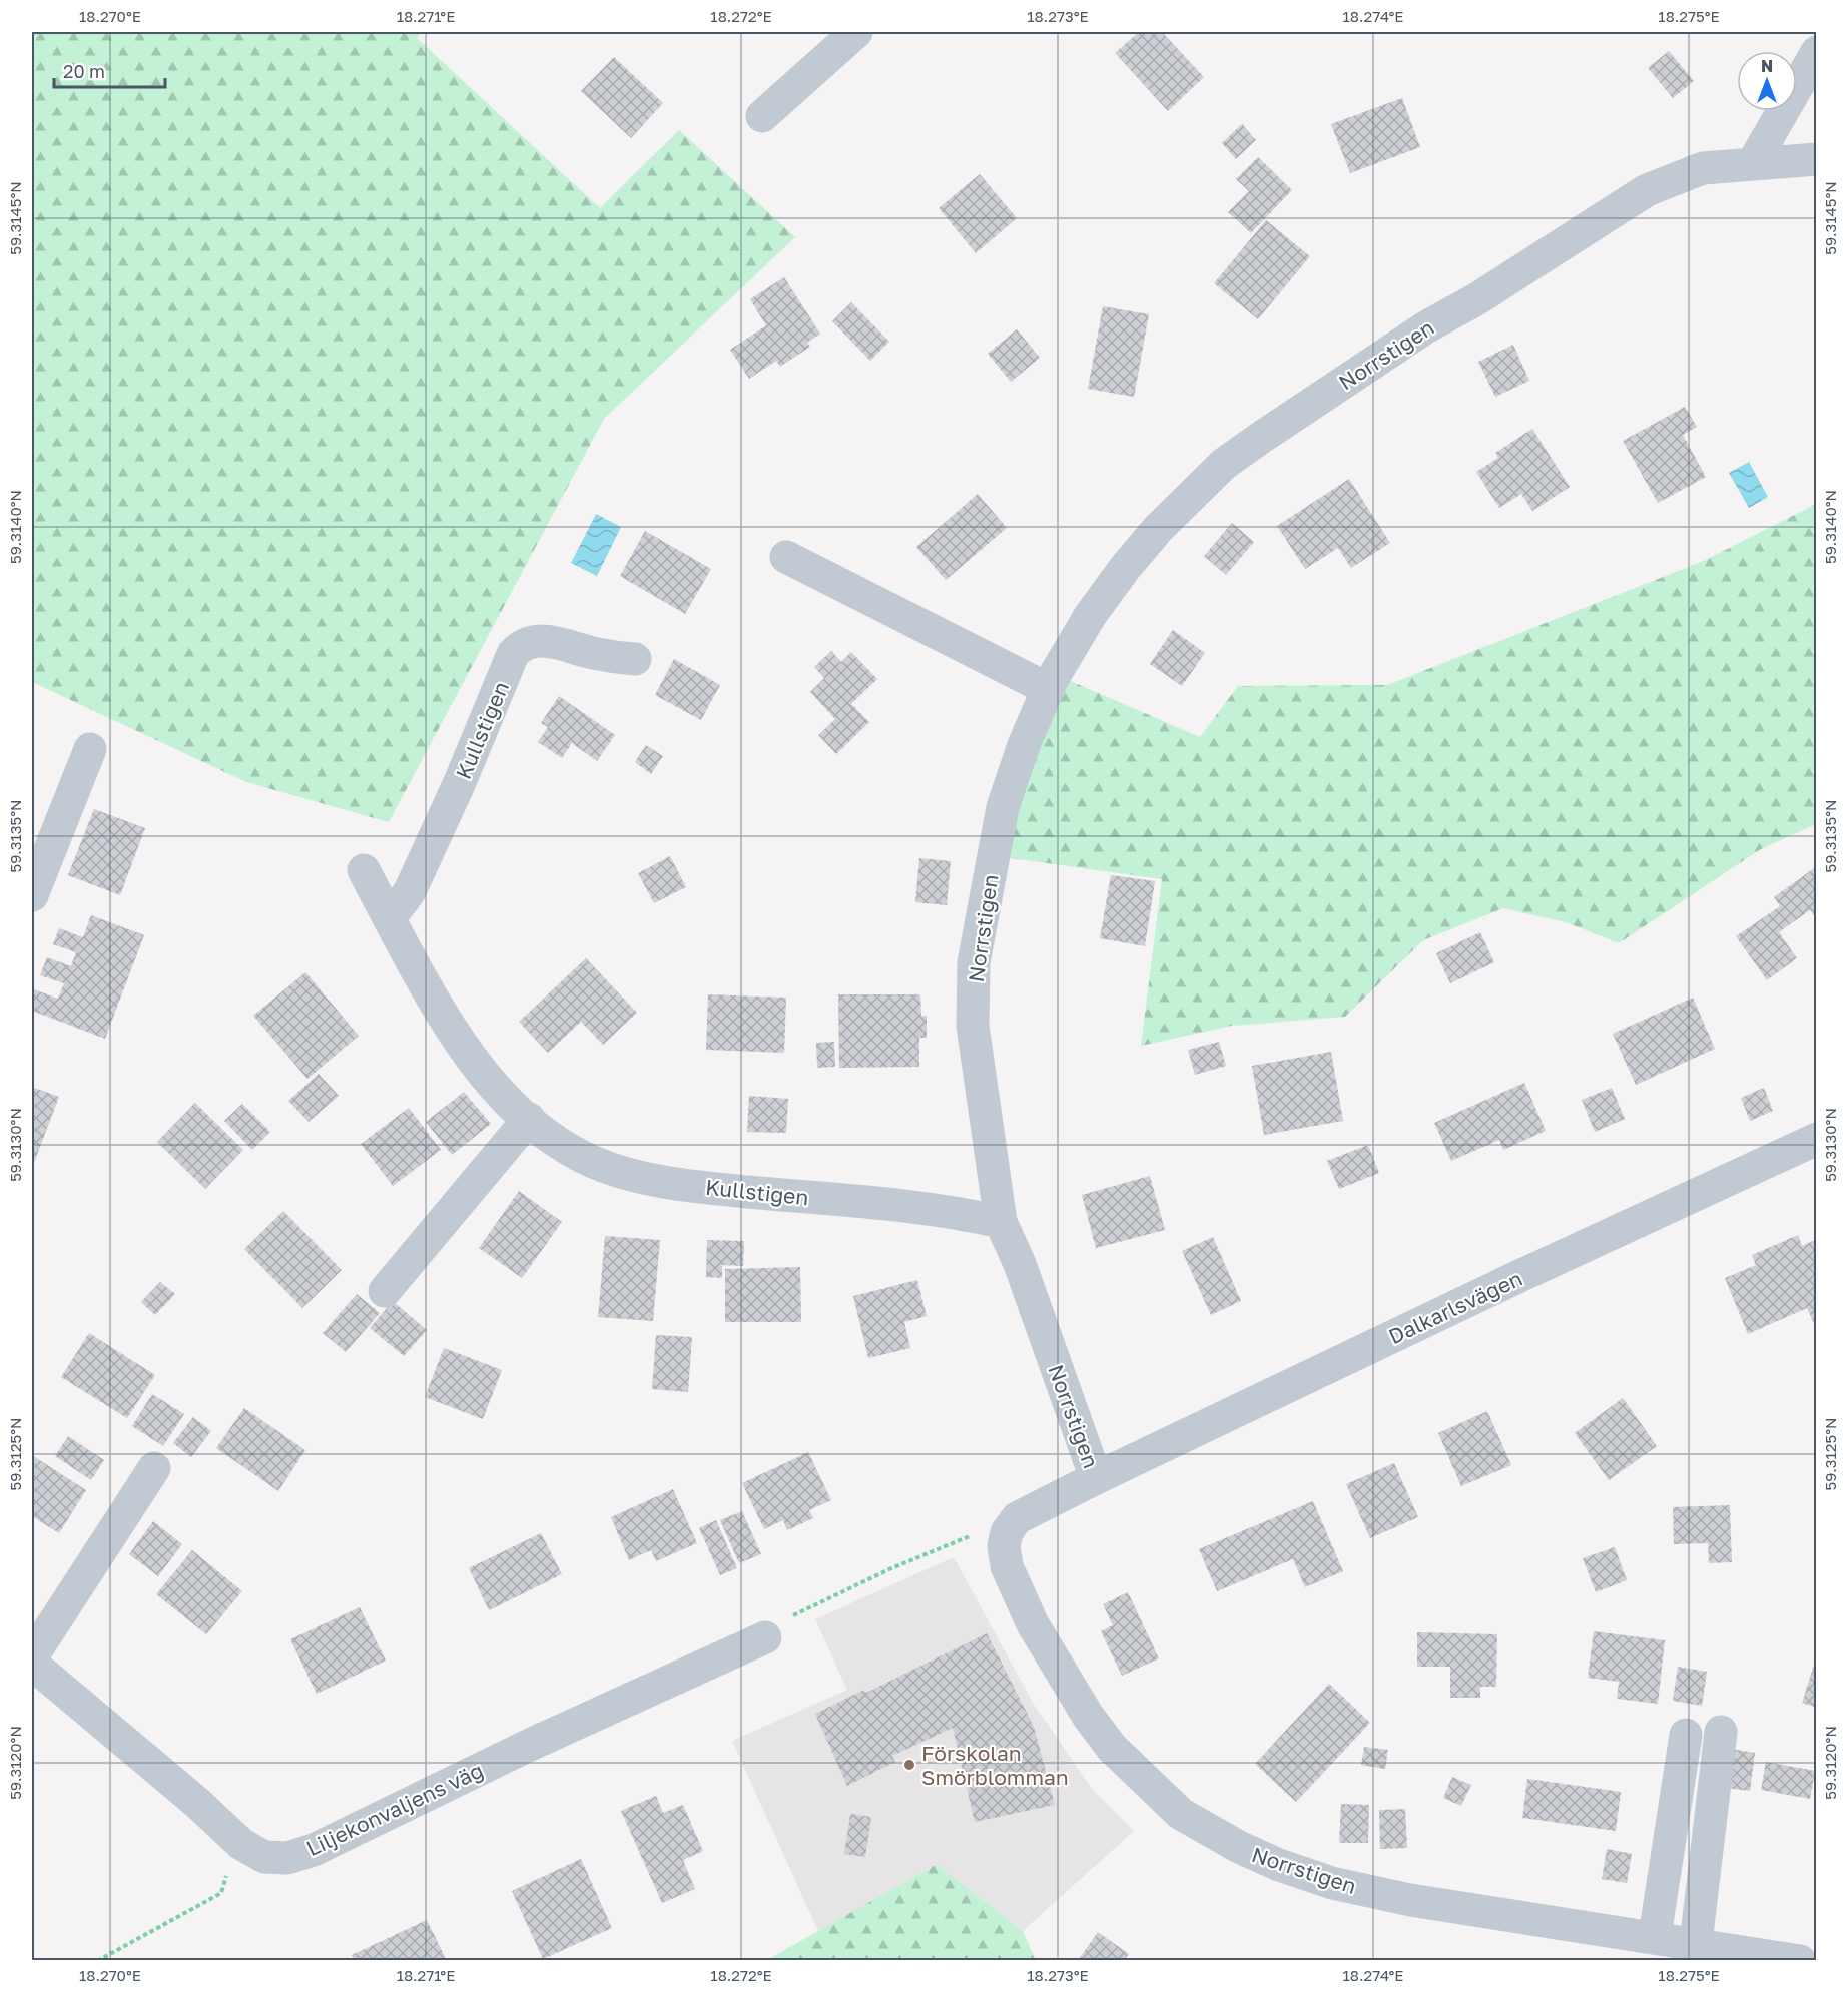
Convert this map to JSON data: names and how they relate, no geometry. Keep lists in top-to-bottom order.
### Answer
{
  "streets": {
    "street": [
      "Norrstigen",
      "Kullstigen",
      "Dalkarlsvägen",
      "Liljekonvaljens väg"
    ]
  },
  "crossings": [
    ["Norrstigen", "Kullstigen"],
    ["Norrstigen", "Dalkarlsvägen"]
  ],
  "places": ["Förskolan Smörblomman"],
  "scale_bar": "20 m",
  "north": "top",
  "coordinates": [
    "18.270°E",
    "18.271°E",
    "18.272°E",
    "18.273°E",
    "18.274°E",
    "18.275°E",
    "59.3145°N",
    "59.3140°N",
    "59.3135°N",
    "59.3130°N",
    "59.3125°N",
    "59.3120°N"
  ]
}
